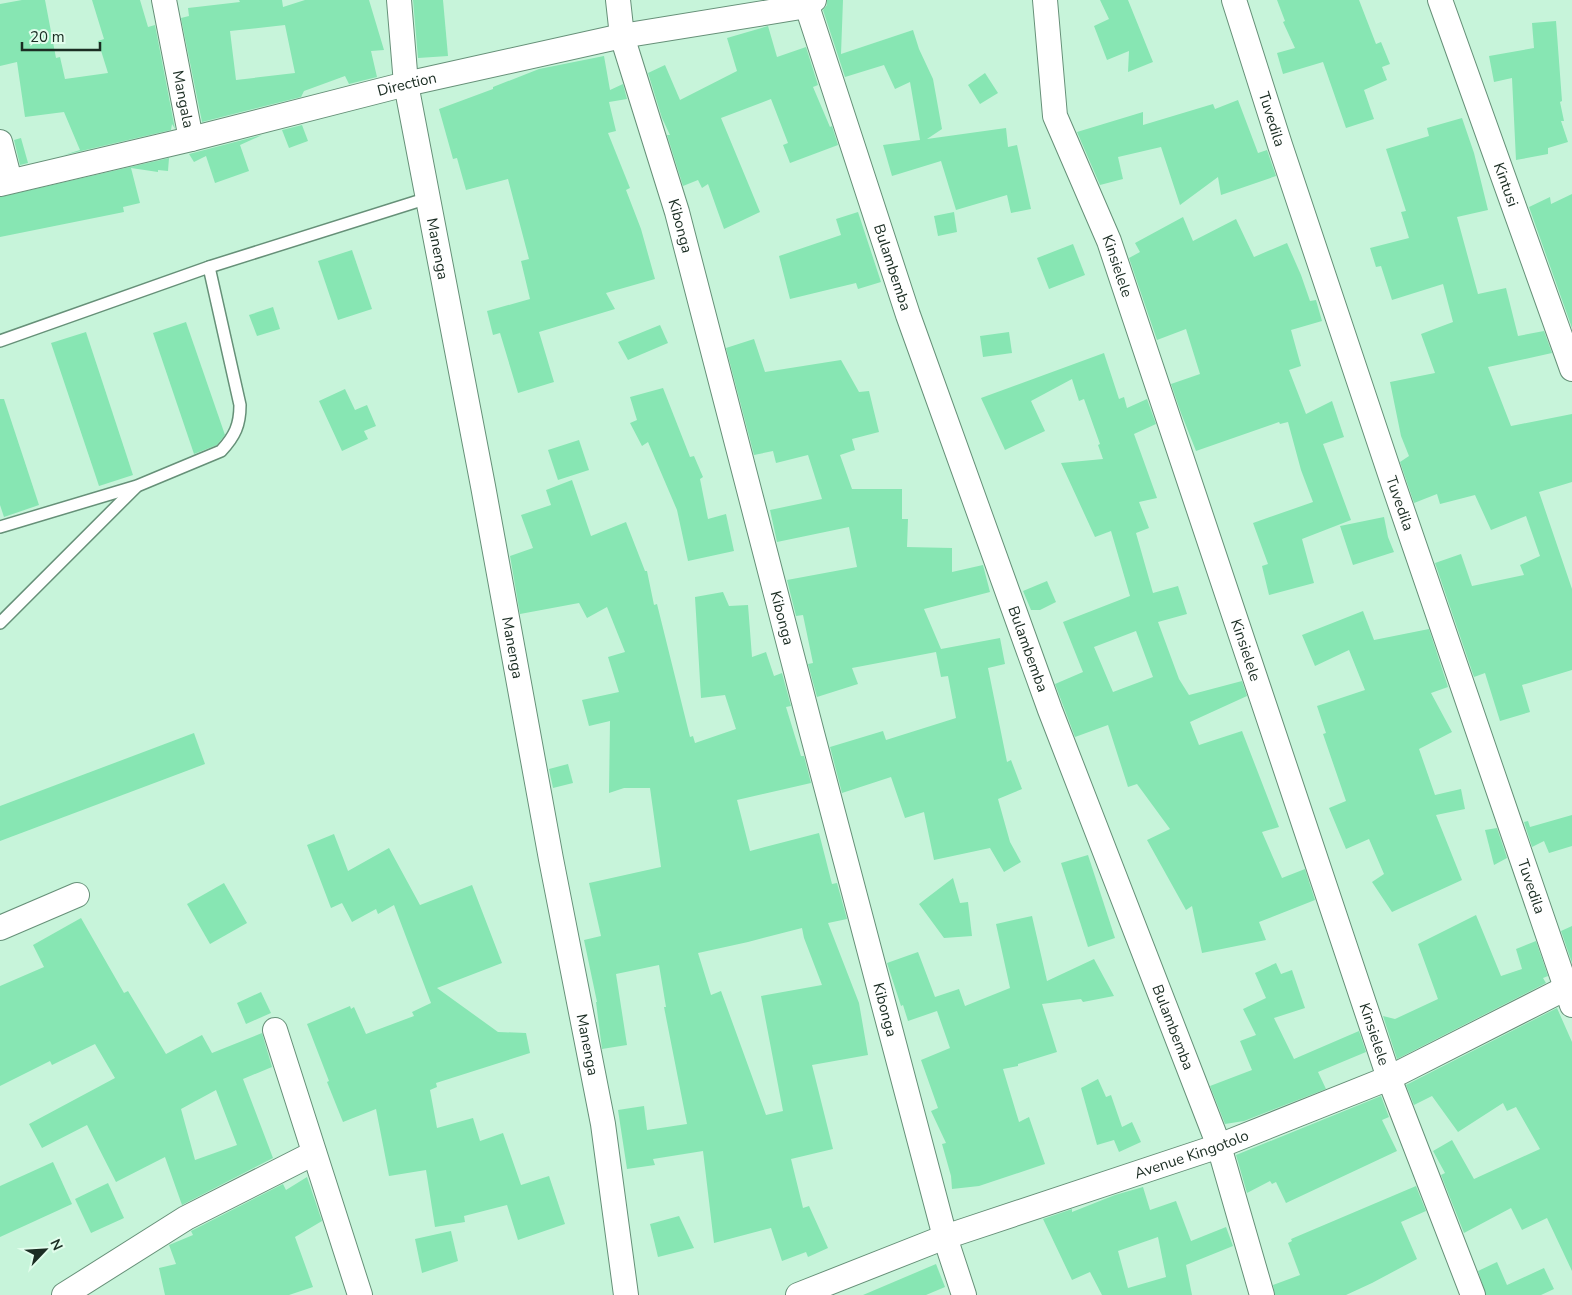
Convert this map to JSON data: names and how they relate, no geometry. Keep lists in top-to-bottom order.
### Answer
{
  "streets": {
    "street": [
      "Direction",
      "Mangala",
      "Tuvedila",
      "Kintusi",
      "Kibonga",
      "Manenga",
      "Kinsielele",
      "Bulambemba",
      "Avenue Kingotolo"
    ]
  },
  "crossings": [
    ["Direction", "Mangala"],
    ["Direction", "Kibonga"],
    ["Direction", "Manenga"],
    ["Direction", "Bulambemba"],
    ["Tuvedila", "Avenue Kingotolo"],
    ["Kibonga", "Avenue Kingotolo"],
    ["Kinsielele", "Avenue Kingotolo"],
    ["Bulambemba", "Avenue Kingotolo"]
  ],
  "scale_bar": "20 m",
  "north": "top right"
}
